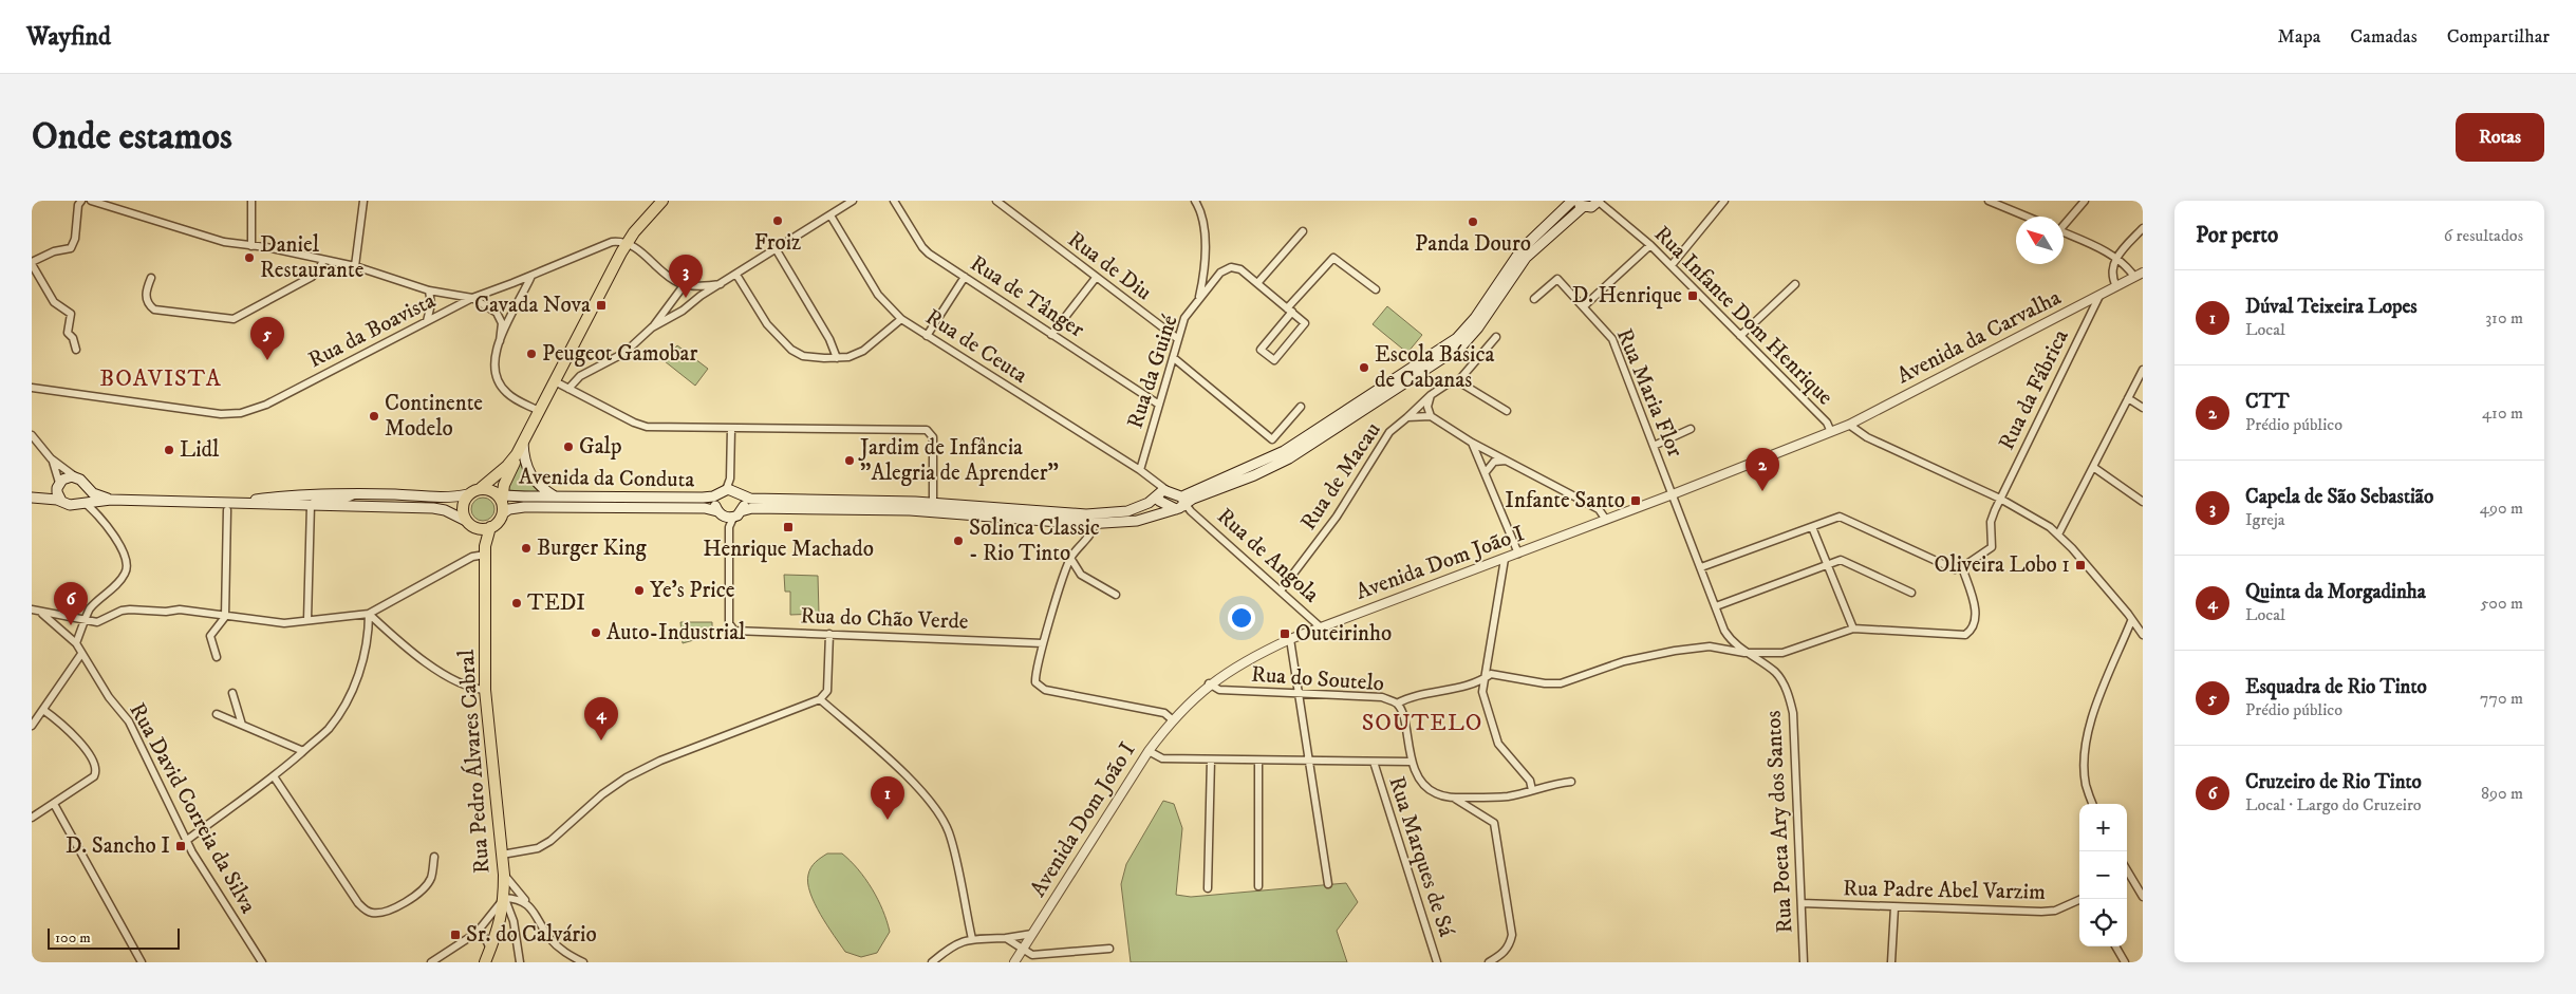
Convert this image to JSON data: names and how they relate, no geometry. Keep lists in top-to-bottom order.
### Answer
{
  "streets": {
    "main road": ["Avenida da Conduta", "Rua de Angola", "Rua Pedro Álvares Cabral"],
    "street": [
      "Rua de Diu",
      "Rua de Tânger",
      "Rua Infante Dom Henrique",
      "Rua da Boavista",
      "Avenida da Carvalha",
      "Rua de Ceuta",
      "Rua da Guiné",
      "Rua da Fábrica",
      "Rua Maria Flor",
      "Rua de Macau",
      "Avenida Dom João I",
      "Rua do Chão Verde",
      "Rua do Soutelo",
      "Rua David Correia da Silva",
      "Rua Poeta Ary dos Santos",
      "Rua Marques de Sá",
      "Rua Padre Abel Varzim"
    ]
  },
  "crossings": [
    ["Rua de Diu", "Rua da Guiné"],
    ["Rua de Tânger", "Rua da Guiné"],
    ["Rua Infante Dom Henrique", "Avenida da Carvalha"],
    ["Rua Infante Dom Henrique", "Avenida Dom João I"],
    ["Avenida da Carvalha", "Rua da Fábrica"],
    ["Avenida da Carvalha", "Avenida Dom João I"],
    ["Rua de Ceuta", "Rua da Guiné"],
    ["Rua de Ceuta", "Rua de Angola"],
    ["Rua da Guiné", "Rua de Angola"],
    ["Rua Maria Flor", "Avenida Dom João I"],
    ["Rua Maria Flor", "Rua Poeta Ary dos Santos"],
    ["Rua de Macau", "Rua de Angola"],
    ["Avenida da Conduta", "Rua de Angola"],
    ["Avenida da Conduta", "Rua do Chão Verde"],
    ["Avenida da Conduta", "Rua Pedro Álvares Cabral"],
    ["Rua de Angola", "Avenida Dom João I"],
    ["Avenida Dom João I", "Rua do Soutelo"],
    ["Avenida Dom João I", "Rua Poeta Ary dos Santos"],
    ["Rua Poeta Ary dos Santos", "Rua Padre Abel Varzim"]
  ],
  "districts": ["BOAVISTA", "SOUTELO"],
  "places": {
    "other": [
      "Froiz",
      "Panda Douro",
      "Daniel Restaurante",
      "Peugeot Gamobar",
      "Escola Básica de Cabanas",
      "Continente Modelo",
      "Galp",
      "Lidl",
      "Jardim de Infância \"Alegria de Aprender\"",
      "Solinca Classic - Rio Tinto",
      "Burger King",
      "Ye's Price",
      "TEDI",
      "Auto-Industrial"
    ],
    "transit": [
      "D. Henrique",
      "Cavada Nova",
      "Infante Santo",
      "Henrique Machado",
      "Oliveira Lobo 1",
      "Outeirinho",
      "D. Sancho I",
      "Sr. do Calvário"
    ]
  },
  "scale_bar": "100 m",
  "north": "top left",
  "page": {
    "header": "Wayfind",
    "nav": ["Mapa", "Camadas", "Compartilhar"],
    "buttons": "Rotas",
    "title": "Onde estamos",
    "heading": ["Por perto", "6 resultados"],
    "pins": [
      "3",
      "5",
      "2",
      "6",
      "4",
      "1"
    ],
    "list": [
      {
        "mark": "1",
        "name": "Dúval Teixeira Lopes",
        "note": "Local",
        "value": "310 m"
      },
      {
        "mark": "2",
        "name": "CTT",
        "note": "Prédio público",
        "value": "410 m"
      },
      {
        "mark": "3",
        "name": "Capela de São Sebastião",
        "note": "Igreja",
        "value": "490 m"
      },
      {
        "mark": "4",
        "name": "Quinta da Morgadinha",
        "note": "Local",
        "value": "500 m"
      },
      {
        "mark": "5",
        "name": "Esquadra de Rio Tinto",
        "note": "Prédio público",
        "value": "770 m"
      },
      {
        "mark": "6",
        "name": "Cruzeiro de Rio Tinto",
        "note": "Local · Largo do Cruzeiro",
        "value": "890 m"
      }
    ],
    "map_buttons": ["+", "−"],
    "scale": "100 m"
  }
}
